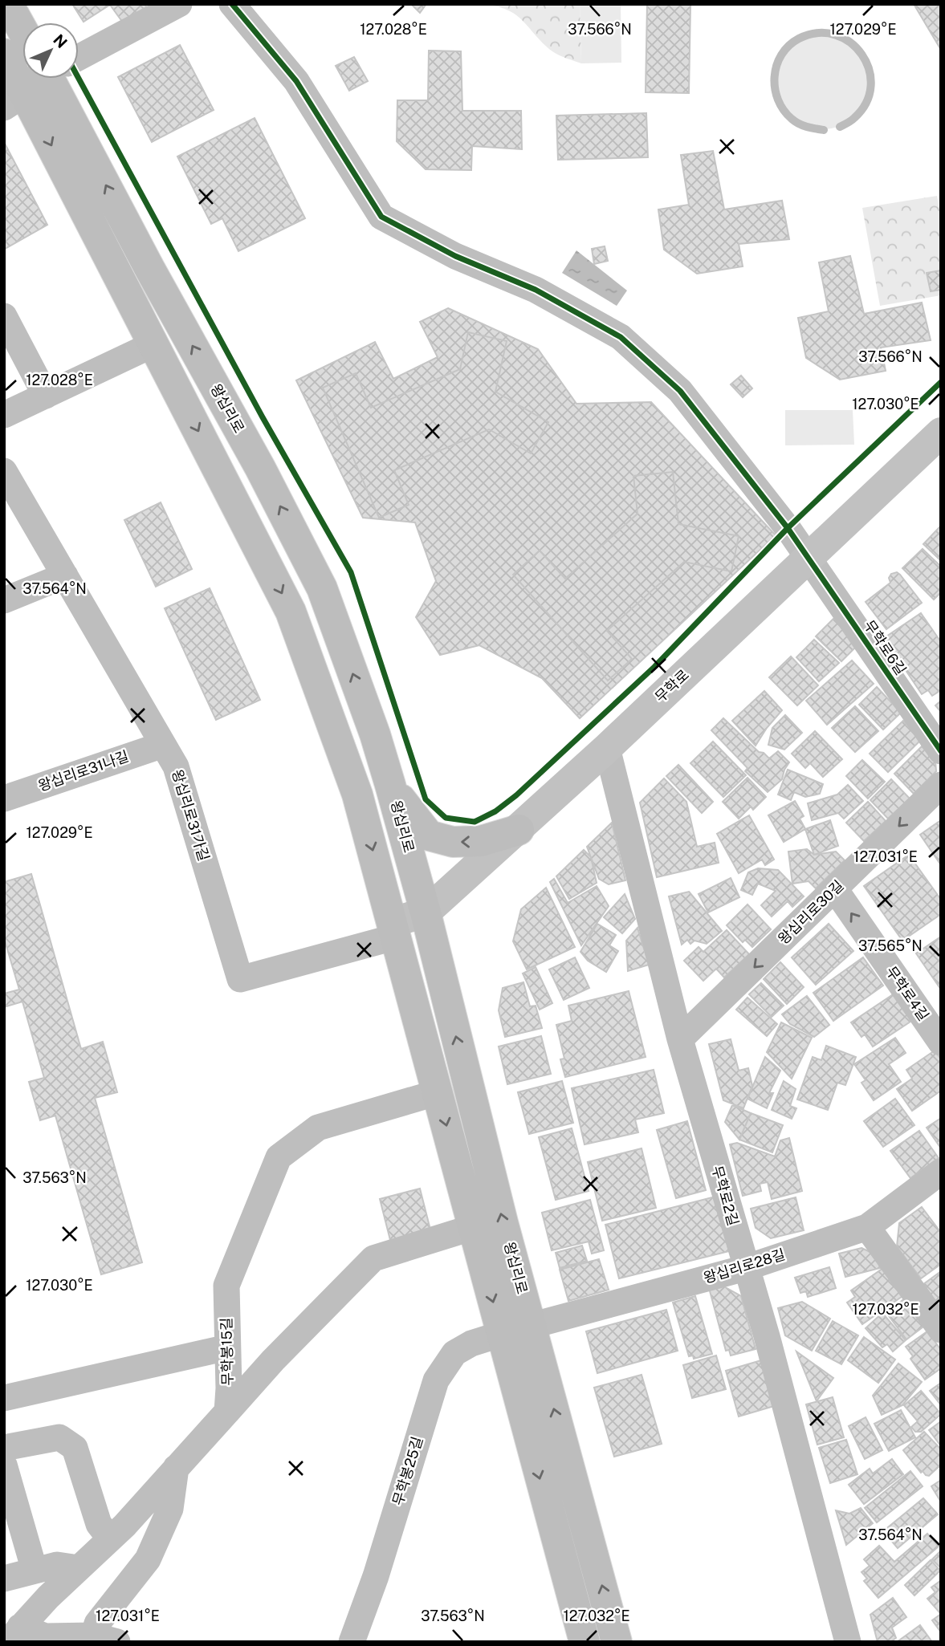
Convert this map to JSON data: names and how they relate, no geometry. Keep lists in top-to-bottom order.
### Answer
{
  "streets": {
    "main road": ["왕십리로", "무학로"],
    "street": [
      "무학로6길",
      "왕십리로31나길",
      "왕십리로31가길",
      "왕십리로30길",
      "무학로4길",
      "무학로2길",
      "왕십리로28길",
      "무학봉15길",
      "무학봉25길"
    ]
  },
  "crossings": [
    ["왕십리로", "무학로"],
    ["왕십리로", "왕십리로31가길"],
    ["왕십리로", "왕십리로28길"],
    ["왕십리로", "무학봉15길"],
    ["왕십리로", "무학봉25길"],
    ["무학로6길", "무학로"],
    ["무학로", "왕십리로31가길"],
    ["무학로", "무학로2길"],
    ["왕십리로31나길", "왕십리로31가길"],
    ["왕십리로30길", "무학로4길"],
    ["왕십리로30길", "무학로2길"],
    ["무학로2길", "왕십리로28길"]
  ],
  "one_way": ["왕십리로30길", "무학로4길"],
  "north": "top right",
  "coordinates": [
    "127.028°E",
    "127.029°E",
    "37.566°N",
    "127.030°E",
    "37.564°N",
    "127.031°E",
    "37.565°N",
    "37.563°N",
    "127.032°E"
  ]
}
